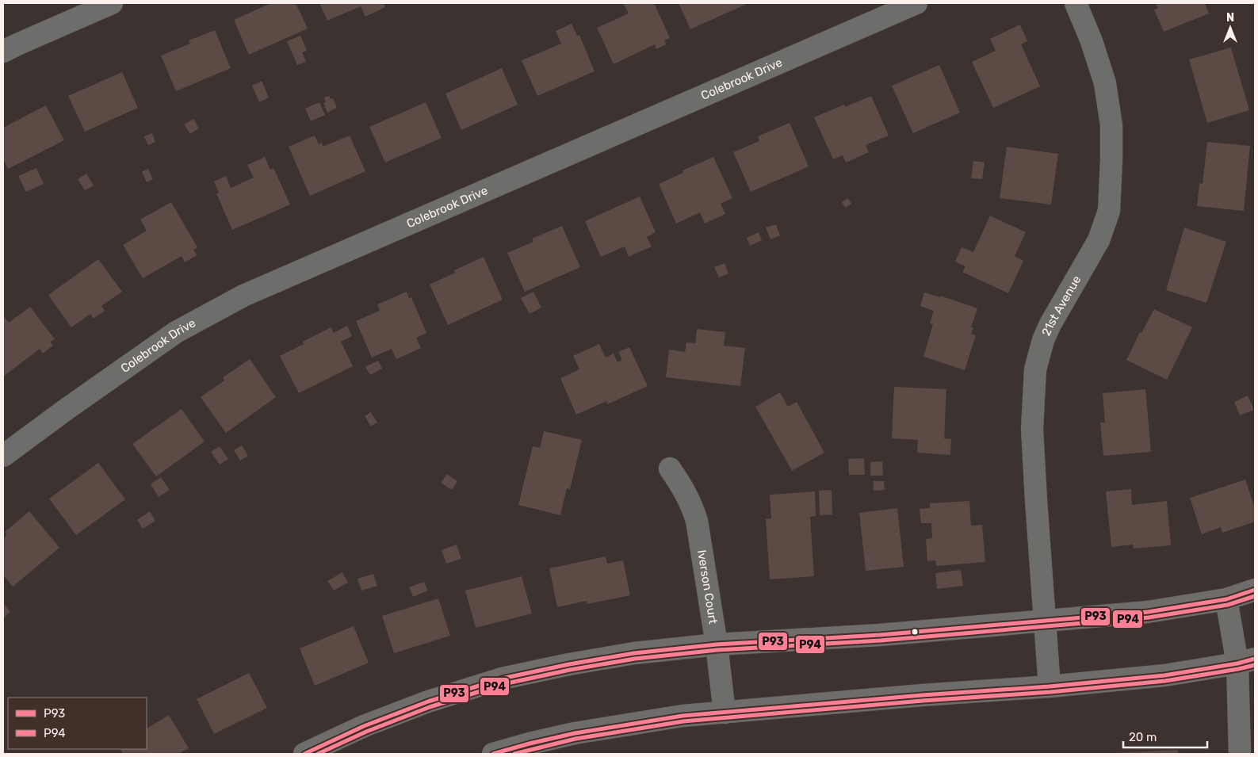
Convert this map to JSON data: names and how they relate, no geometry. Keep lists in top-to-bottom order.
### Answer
{
  "streets": {
    "street": ["Colebrook Drive", "21st Avenue", "Iverson Court"]
  },
  "lines": ["transit line P93", "transit line P94"],
  "legend": ["P93", "P94"],
  "scale_bar": "20 m",
  "north": "top"
}
